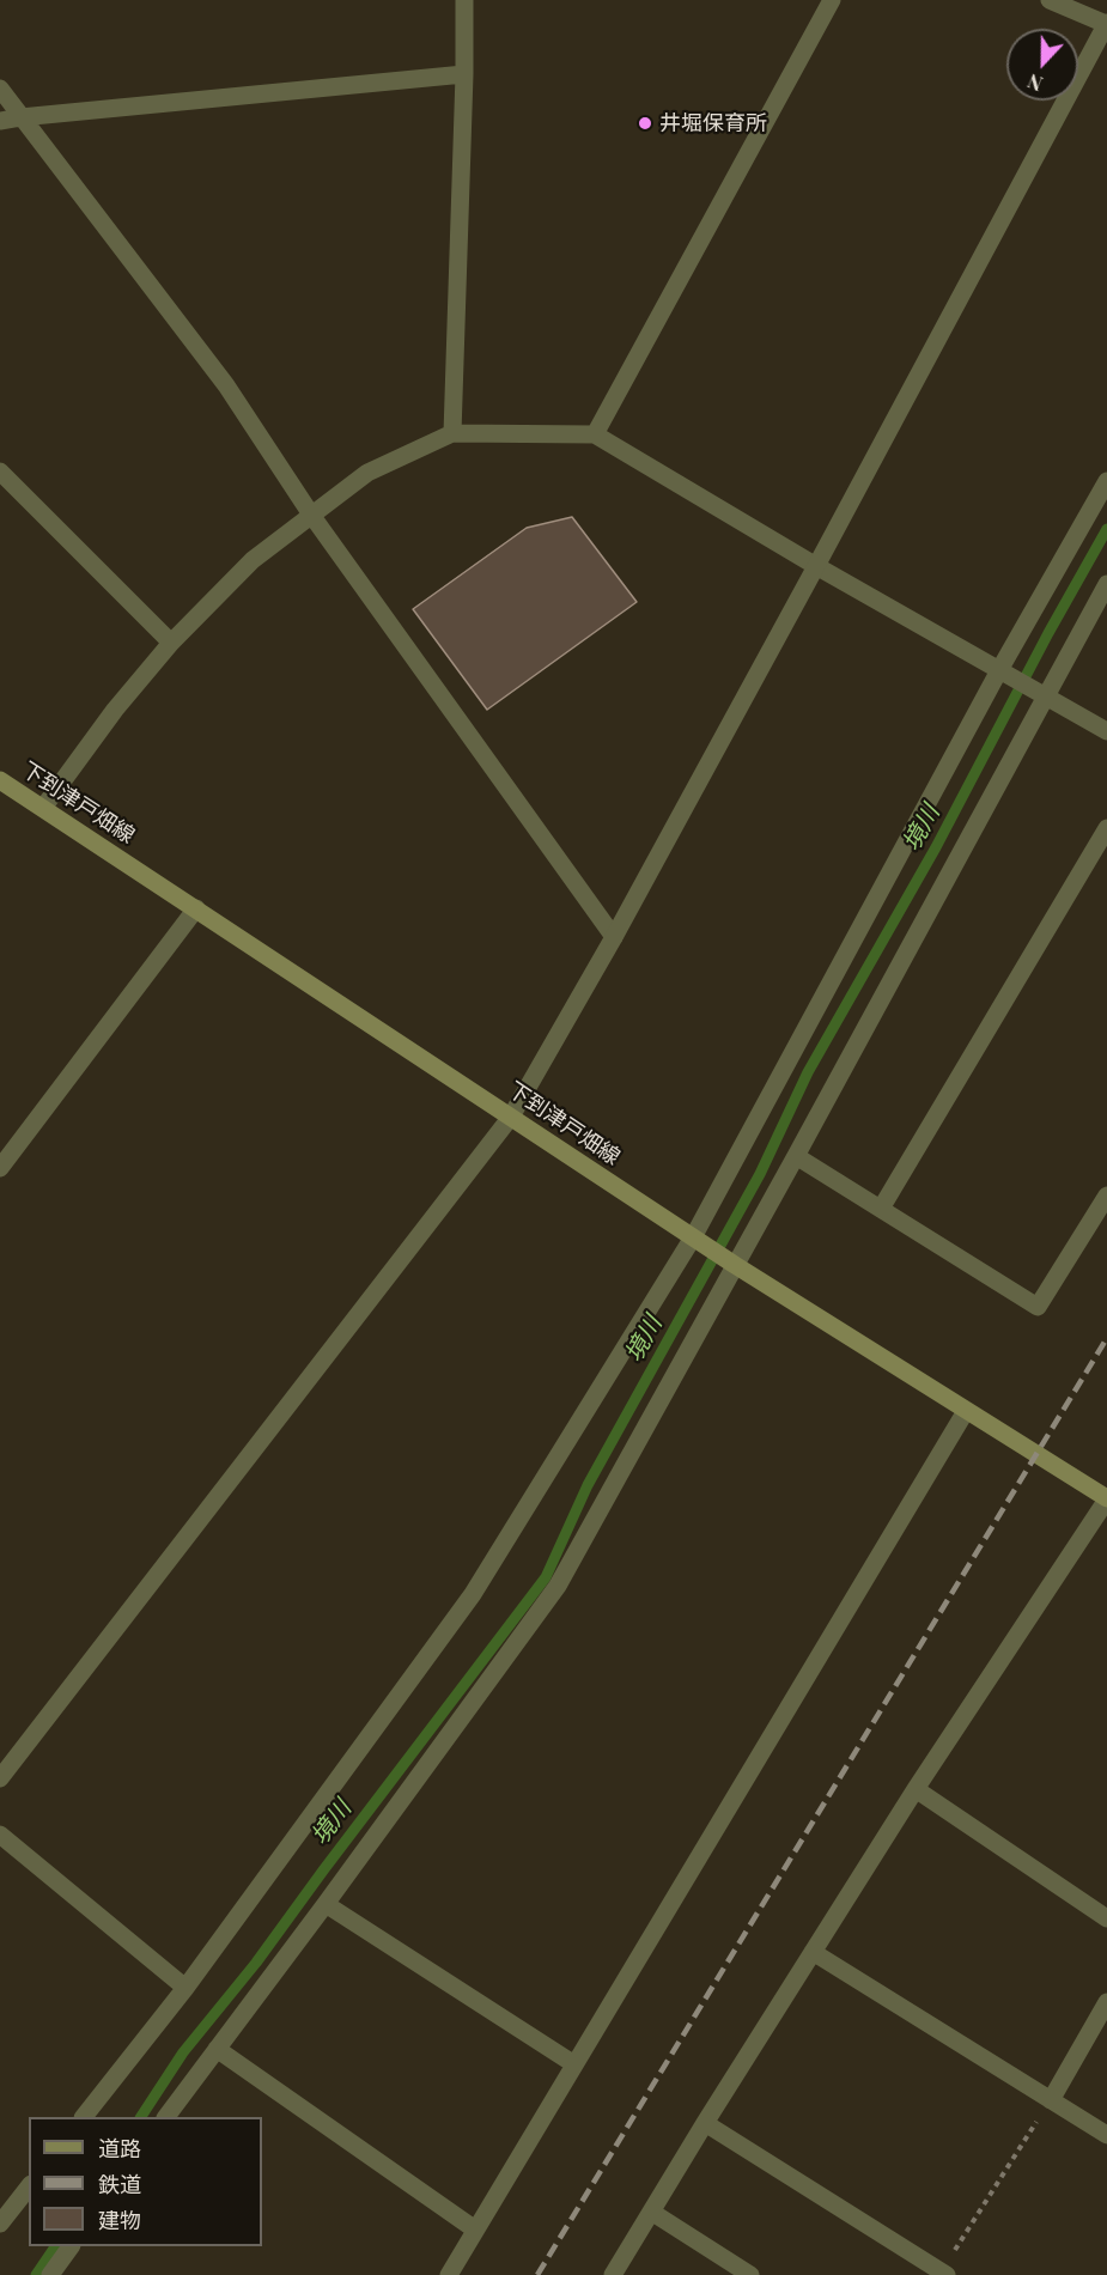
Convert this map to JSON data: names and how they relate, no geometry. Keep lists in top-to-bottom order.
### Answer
{
  "streets": {
    "main road": ["下到津戸畑線"]
  },
  "water": ["境川"],
  "places": ["井堀保育所"],
  "legend": ["道路", "鉄道", "建物"],
  "north": "bottom"
}
